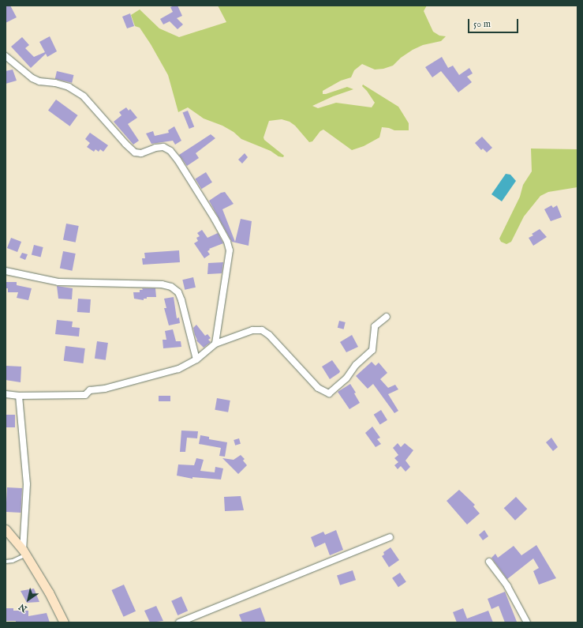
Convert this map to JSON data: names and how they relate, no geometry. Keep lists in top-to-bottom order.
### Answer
{
  "scale_bar": "50 m",
  "north": "bottom left"
}
